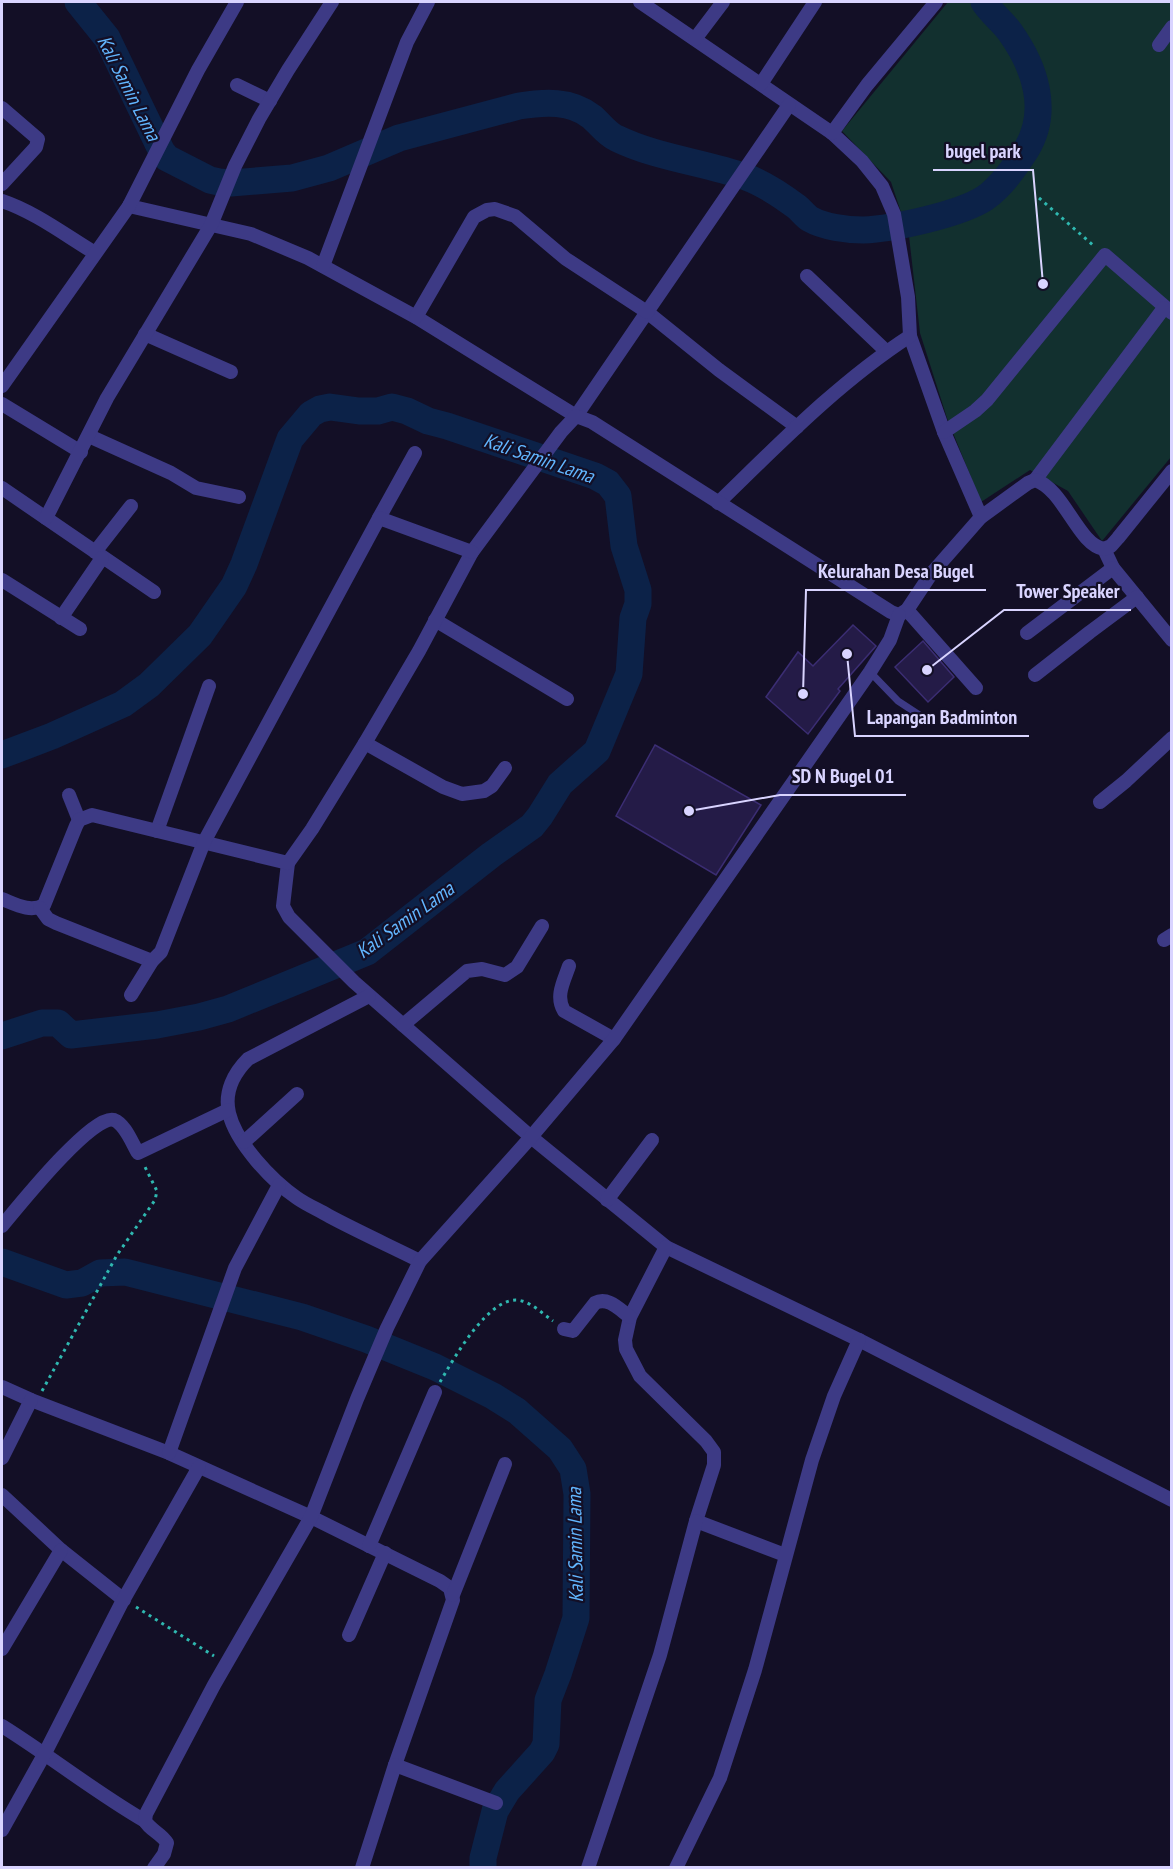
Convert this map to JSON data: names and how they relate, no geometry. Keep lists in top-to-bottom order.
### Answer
{
  "water": ["Kali Samin Lama"],
  "places": [
    "bugel park",
    "Lapangan Badminton",
    "Tower Speaker",
    "Kelurahan Desa Bugel",
    "SD N Bugel 01"
  ]
}
